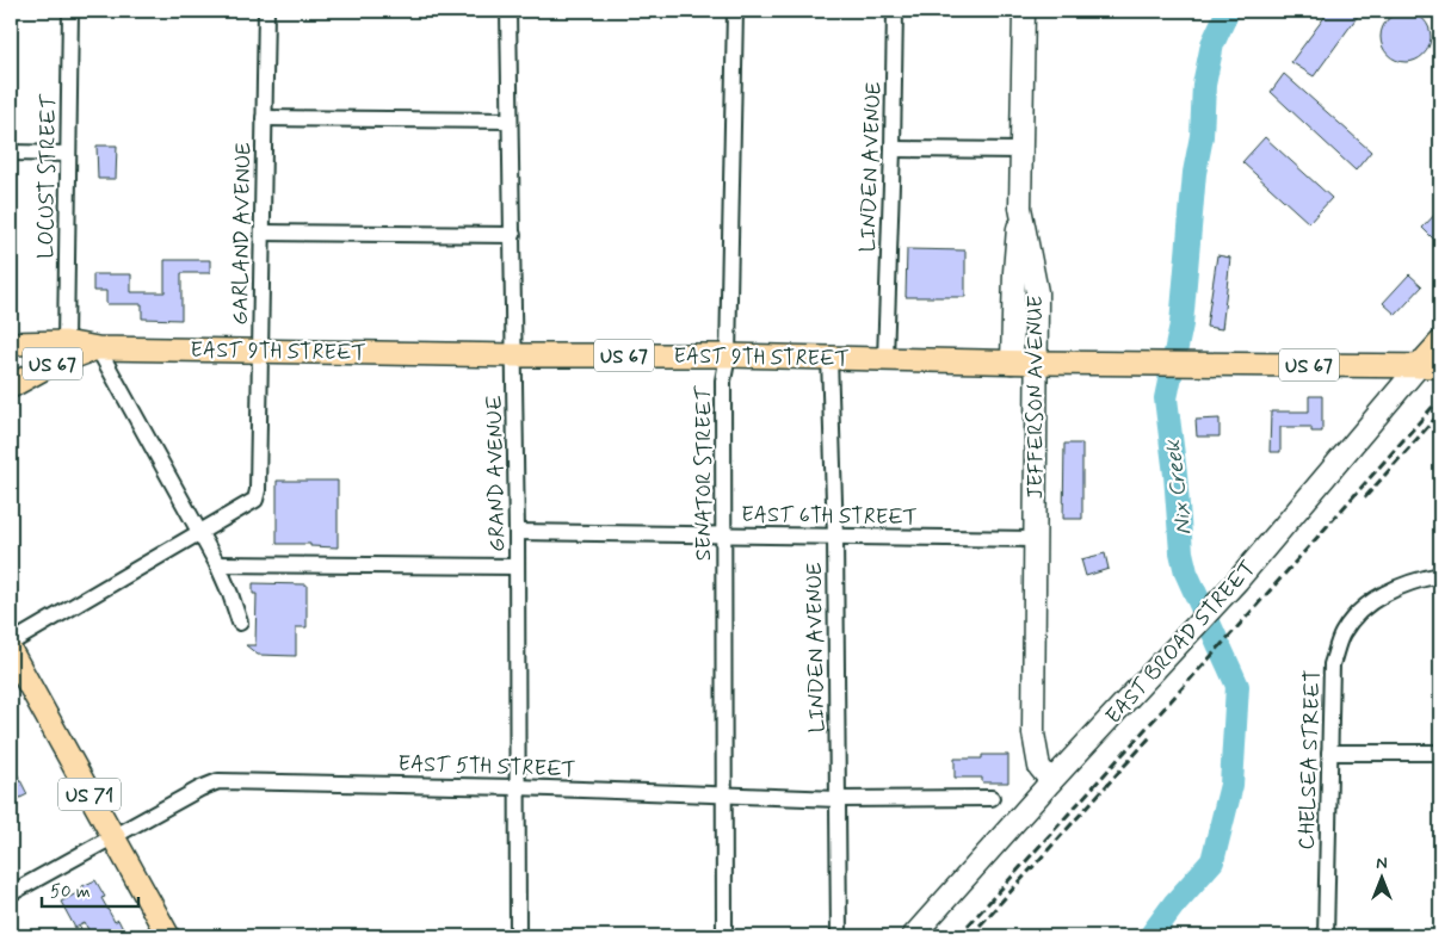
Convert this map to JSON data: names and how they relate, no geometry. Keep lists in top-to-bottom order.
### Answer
{
  "streets": {
    "main road": [
      "EAST 9TH STREET",
      "US 67",
      "EAST BROAD STREET",
      "US 71"
    ],
    "street": [
      "LINDEN AVENUE",
      "LOCUST STREET",
      "GARLAND AVENUE",
      "JEFFERSON AVENUE",
      "GRAND AVENUE",
      "SENATOR STREET",
      "EAST 6TH STREET",
      "CHELSEA STREET",
      "EAST 5TH STREET"
    ]
  },
  "crossings": [
    ["LINDEN AVENUE", "EAST 9TH STREET"],
    ["LINDEN AVENUE", "EAST 6TH STREET"],
    ["LINDEN AVENUE", "EAST 5TH STREET"],
    ["LOCUST STREET", "EAST 9TH STREET"],
    ["GARLAND AVENUE", "EAST 9TH STREET"],
    ["EAST 9TH STREET", "US 67"],
    ["EAST 9TH STREET", "JEFFERSON AVENUE"],
    ["EAST 9TH STREET", "GRAND AVENUE"],
    ["EAST 9TH STREET", "SENATOR STREET"],
    ["EAST 9TH STREET", "EAST BROAD STREET"],
    ["JEFFERSON AVENUE", "EAST 6TH STREET"],
    ["JEFFERSON AVENUE", "EAST BROAD STREET"],
    ["GRAND AVENUE", "EAST 6TH STREET"],
    ["GRAND AVENUE", "EAST 5TH STREET"],
    ["SENATOR STREET", "EAST 6TH STREET"],
    ["SENATOR STREET", "EAST 5TH STREET"],
    ["EAST 5TH STREET", "US 71"]
  ],
  "water": ["Nix Creek"],
  "scale_bar": "50 m",
  "north": "top"
}
